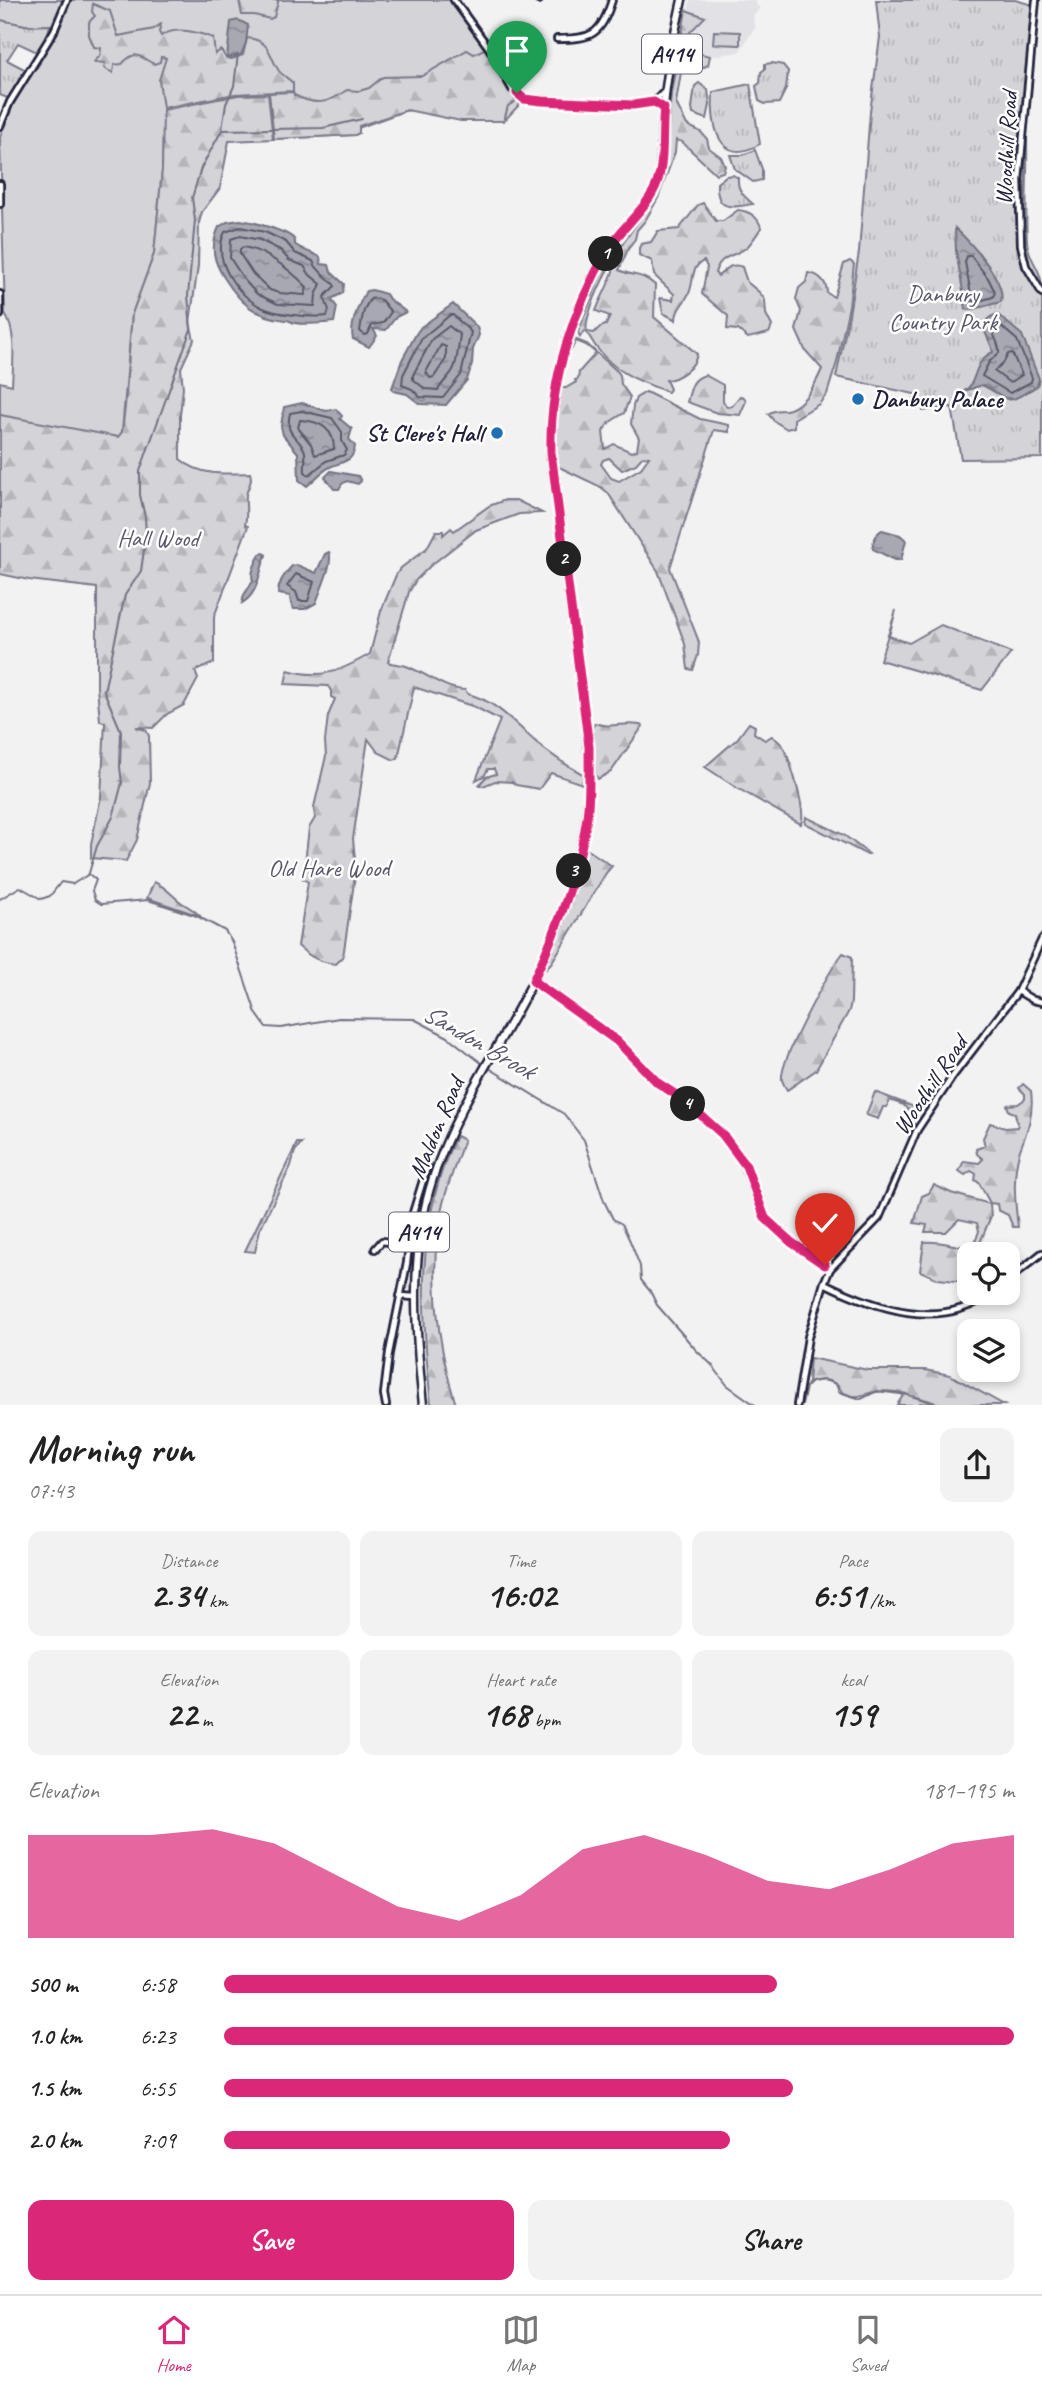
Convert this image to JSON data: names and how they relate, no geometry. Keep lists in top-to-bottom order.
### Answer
{
  "streets": {
    "main road": ["A414", "Maldon Road"],
    "street": ["Woodhill Road"]
  },
  "crossings": [
    ["A414", "Maldon Road"]
  ],
  "water": ["Sandon Brook"],
  "parks": ["Danbury Country Park", "Hall Wood", "Old Hare Wood"],
  "places": ["Danbury Palace", "St Clere's Hall"],
  "page": {
    "pins": [
      "1",
      "2",
      "3",
      "4"
    ],
    "heading": ["Morning run", "07:43"],
    "stats": [
      ["Distance", "2.34 km"],
      ["Time", "16:02"],
      ["Pace", "6:51 /km"],
      ["Elevation", "22 m"],
      ["Heart rate", "168 bpm"],
      ["kcal", "159"]
    ],
    "chart": ["Elevation", "181–195 m"],
    "list": [
      {
        "name": "500 m",
        "note": "6:58"
      },
      {
        "name": "1.0 km",
        "note": "6:23"
      },
      {
        "name": "1.5 km",
        "note": "6:55"
      },
      {
        "name": "2.0 km",
        "note": "7:09"
      }
    ],
    "buttons": ["Save", "Share"],
    "tabs": ["Home", "Map", "Saved"]
  }
}
